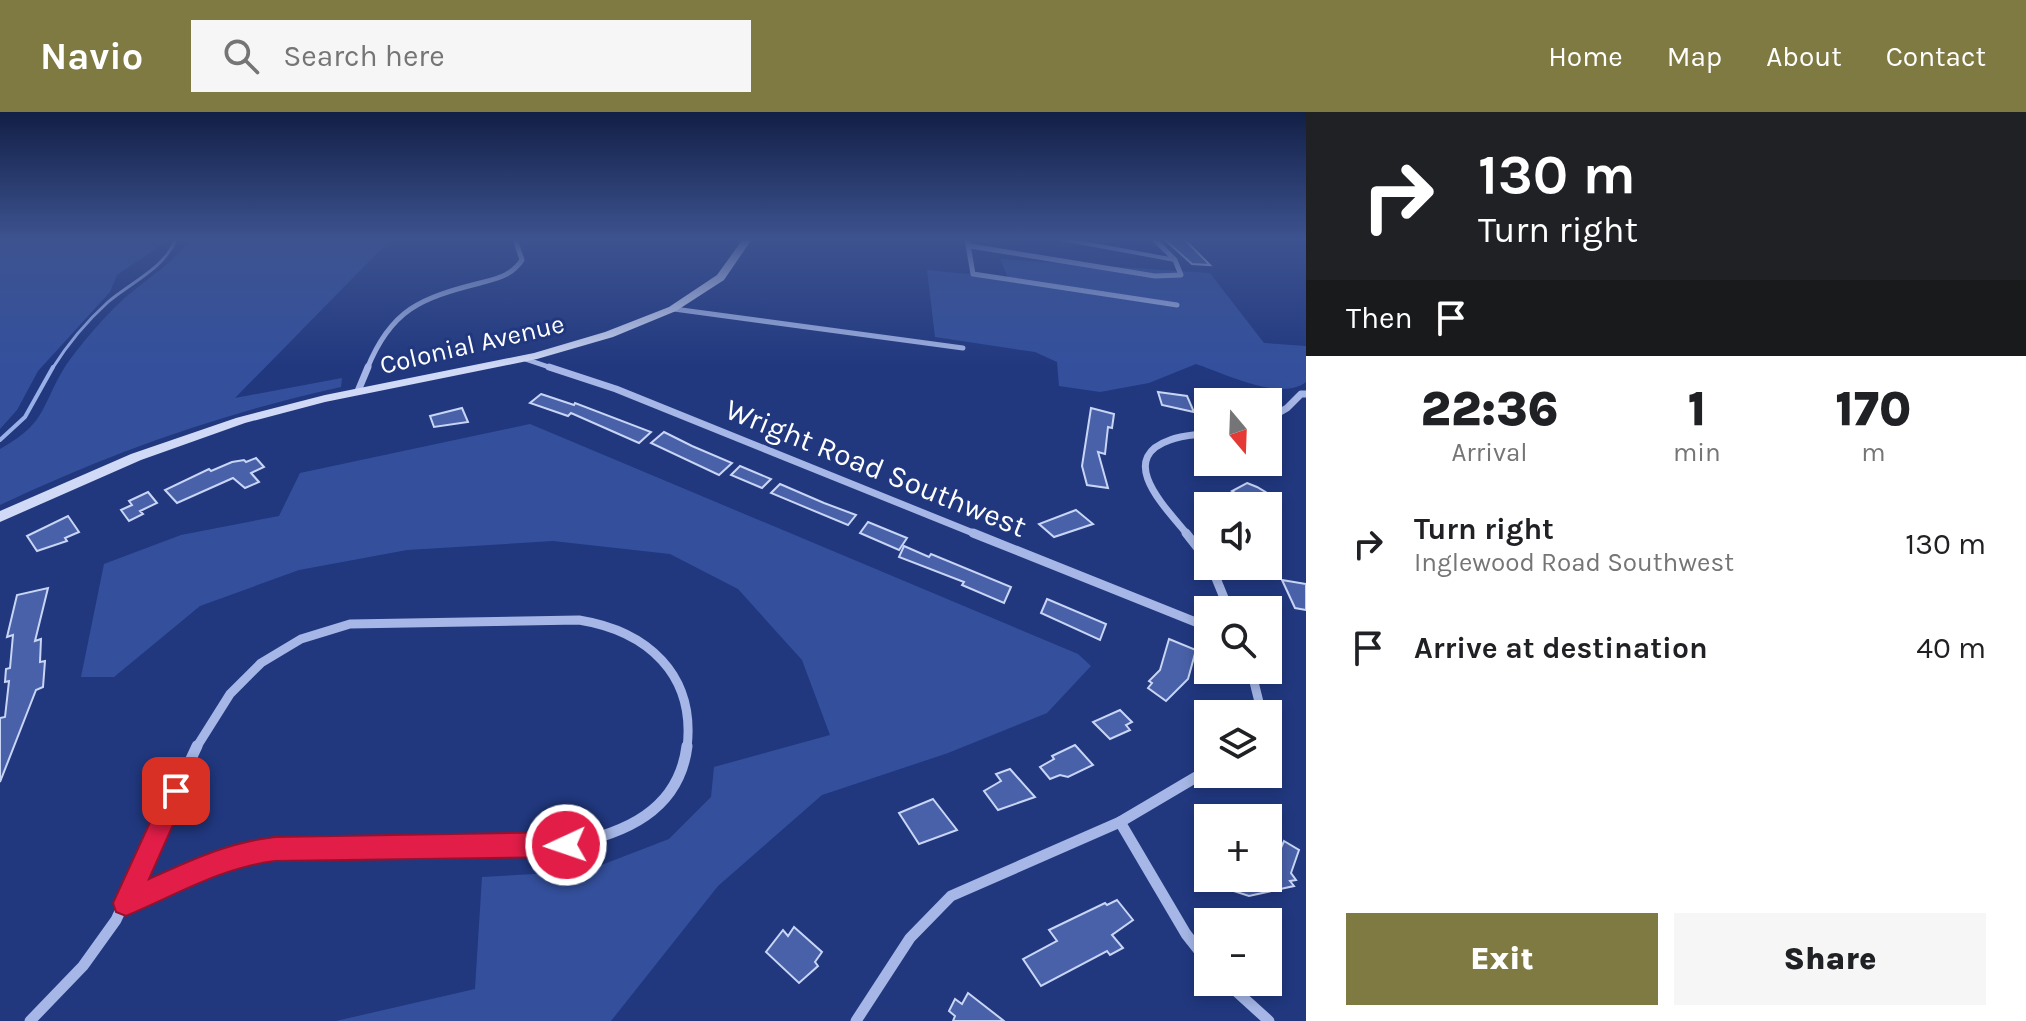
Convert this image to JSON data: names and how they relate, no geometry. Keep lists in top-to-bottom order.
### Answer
{
  "streets": {
    "main road": ["Colonial Avenue"],
    "street": ["Wright Road Southwest"]
  },
  "crossings": [
    ["Colonial Avenue", "Wright Road Southwest"]
  ],
  "north": "bottom",
  "page": {
    "header": "Navio",
    "search": "Search here",
    "nav": [
      "Home",
      "Map",
      "About",
      "Contact"
    ],
    "turn": ["130 m", "Turn right"],
    "then": "Then",
    "eta": [
      "22:36",
      "Arrival",
      "1",
      "min",
      "170",
      "m"
    ],
    "map_buttons": ["+", "−"],
    "list": [
      {
        "name": "Turn right",
        "note": "Inglewood Road Southwest",
        "value": "130 m"
      },
      {
        "name": "Arrive at destination",
        "value": "40 m"
      }
    ],
    "buttons": ["Exit", "Share"]
  }
}
